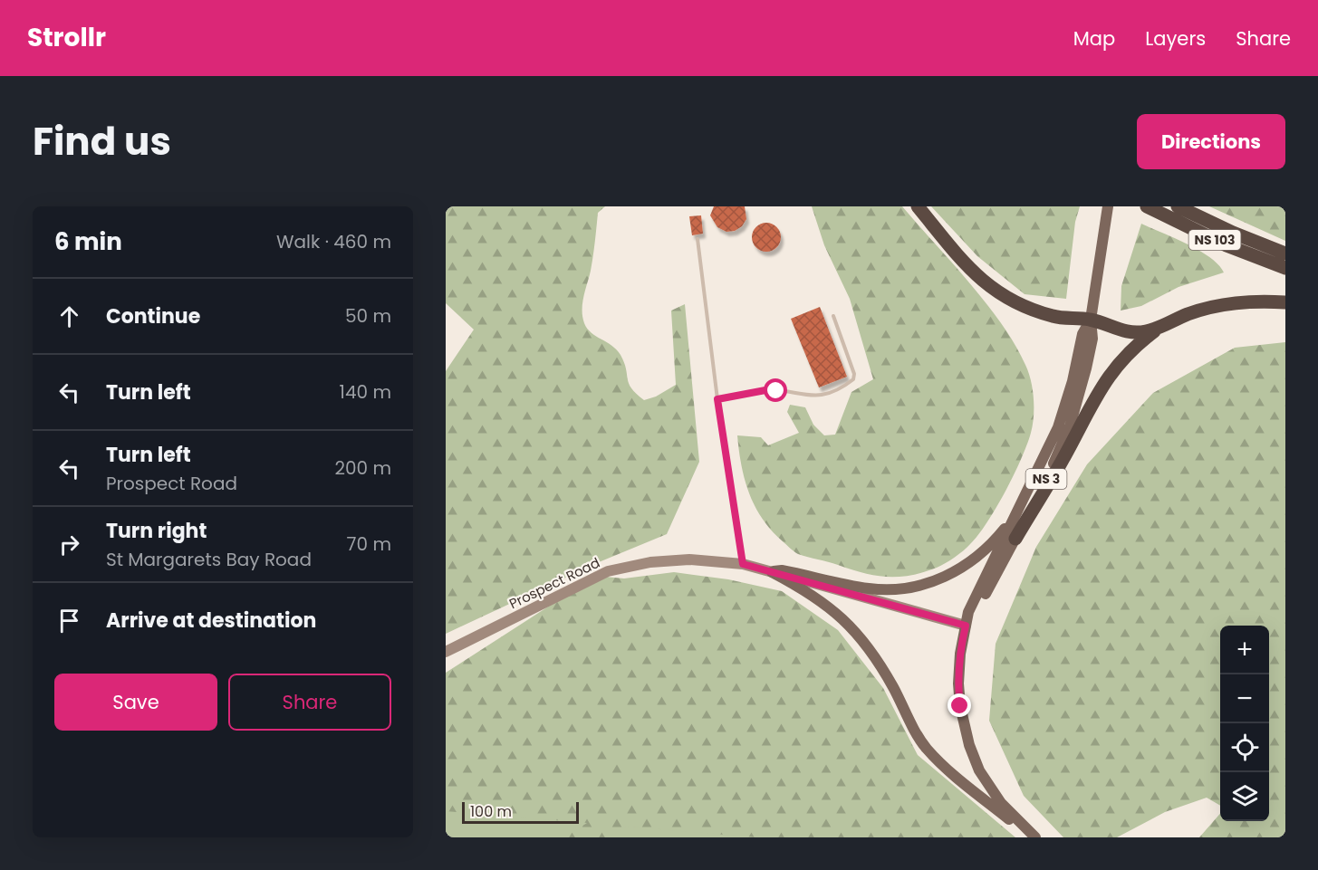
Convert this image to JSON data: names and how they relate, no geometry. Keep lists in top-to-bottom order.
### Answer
{
  "streets": {
    "highway": ["NS 103"],
    "main road": ["NS 3", "Prospect Road"]
  },
  "crossings": [
    ["NS 3", "Prospect Road"]
  ],
  "scale_bar": "100 m",
  "page": {
    "header": "Strollr",
    "nav": ["Map", "Layers", "Share"],
    "title": "Find us",
    "buttons": [
      "Directions",
      ["Save", "Share"]
    ],
    "heading": ["6 min", "Walk · 460 m"],
    "list": [
      ["Continue", "50 m"],
      ["Turn left", "140 m"],
      ["Turn left", "Prospect Road", "200 m"],
      ["Turn right", "St Margarets Bay Road", "70 m"],
      "Arrive at destination"
    ],
    "map_buttons": ["+", "−"],
    "scale": "100 m"
  }
}
